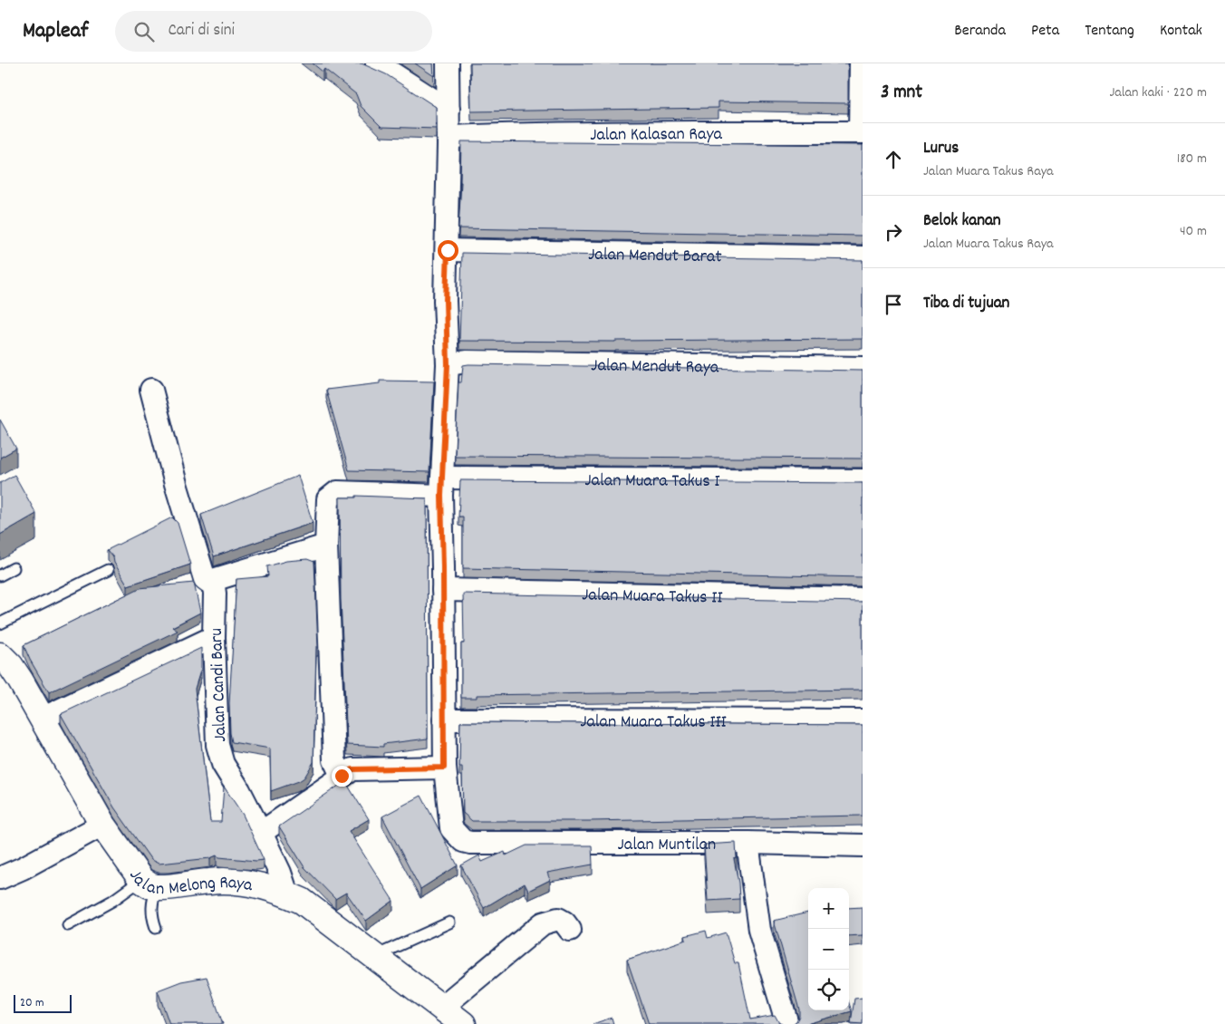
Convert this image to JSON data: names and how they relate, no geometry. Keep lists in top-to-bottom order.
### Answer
{
  "streets": {
    "main road": ["Jalan Melong Raya"],
    "street": [
      "Jalan Kalasan Raya",
      "Jalan Mendut Barat",
      "Jalan Mendut Raya",
      "Jalan Muara Takus I",
      "Jalan Muara Takus II",
      "Jalan Candi Baru",
      "Jalan Muara Takus III",
      "Jalan Muntilan"
    ]
  },
  "crossings": [
    ["Jalan Candi Baru", "Jalan Melong Raya"]
  ],
  "scale_bar": "20 m",
  "page": {
    "header": "Mapleaf",
    "search": "Cari di sini",
    "nav": [
      "Beranda",
      "Peta",
      "Tentang",
      "Kontak"
    ],
    "heading": ["3 mnt", "Jalan kaki · 220 m"],
    "list": [
      ["Lurus", "Jalan Muara Takus Raya", "180 m"],
      ["Belok kanan", "Jalan Muara Takus Raya", "40 m"],
      "Tiba di tujuan"
    ],
    "map_buttons": ["+", "−"],
    "scale": "20 m"
  }
}
